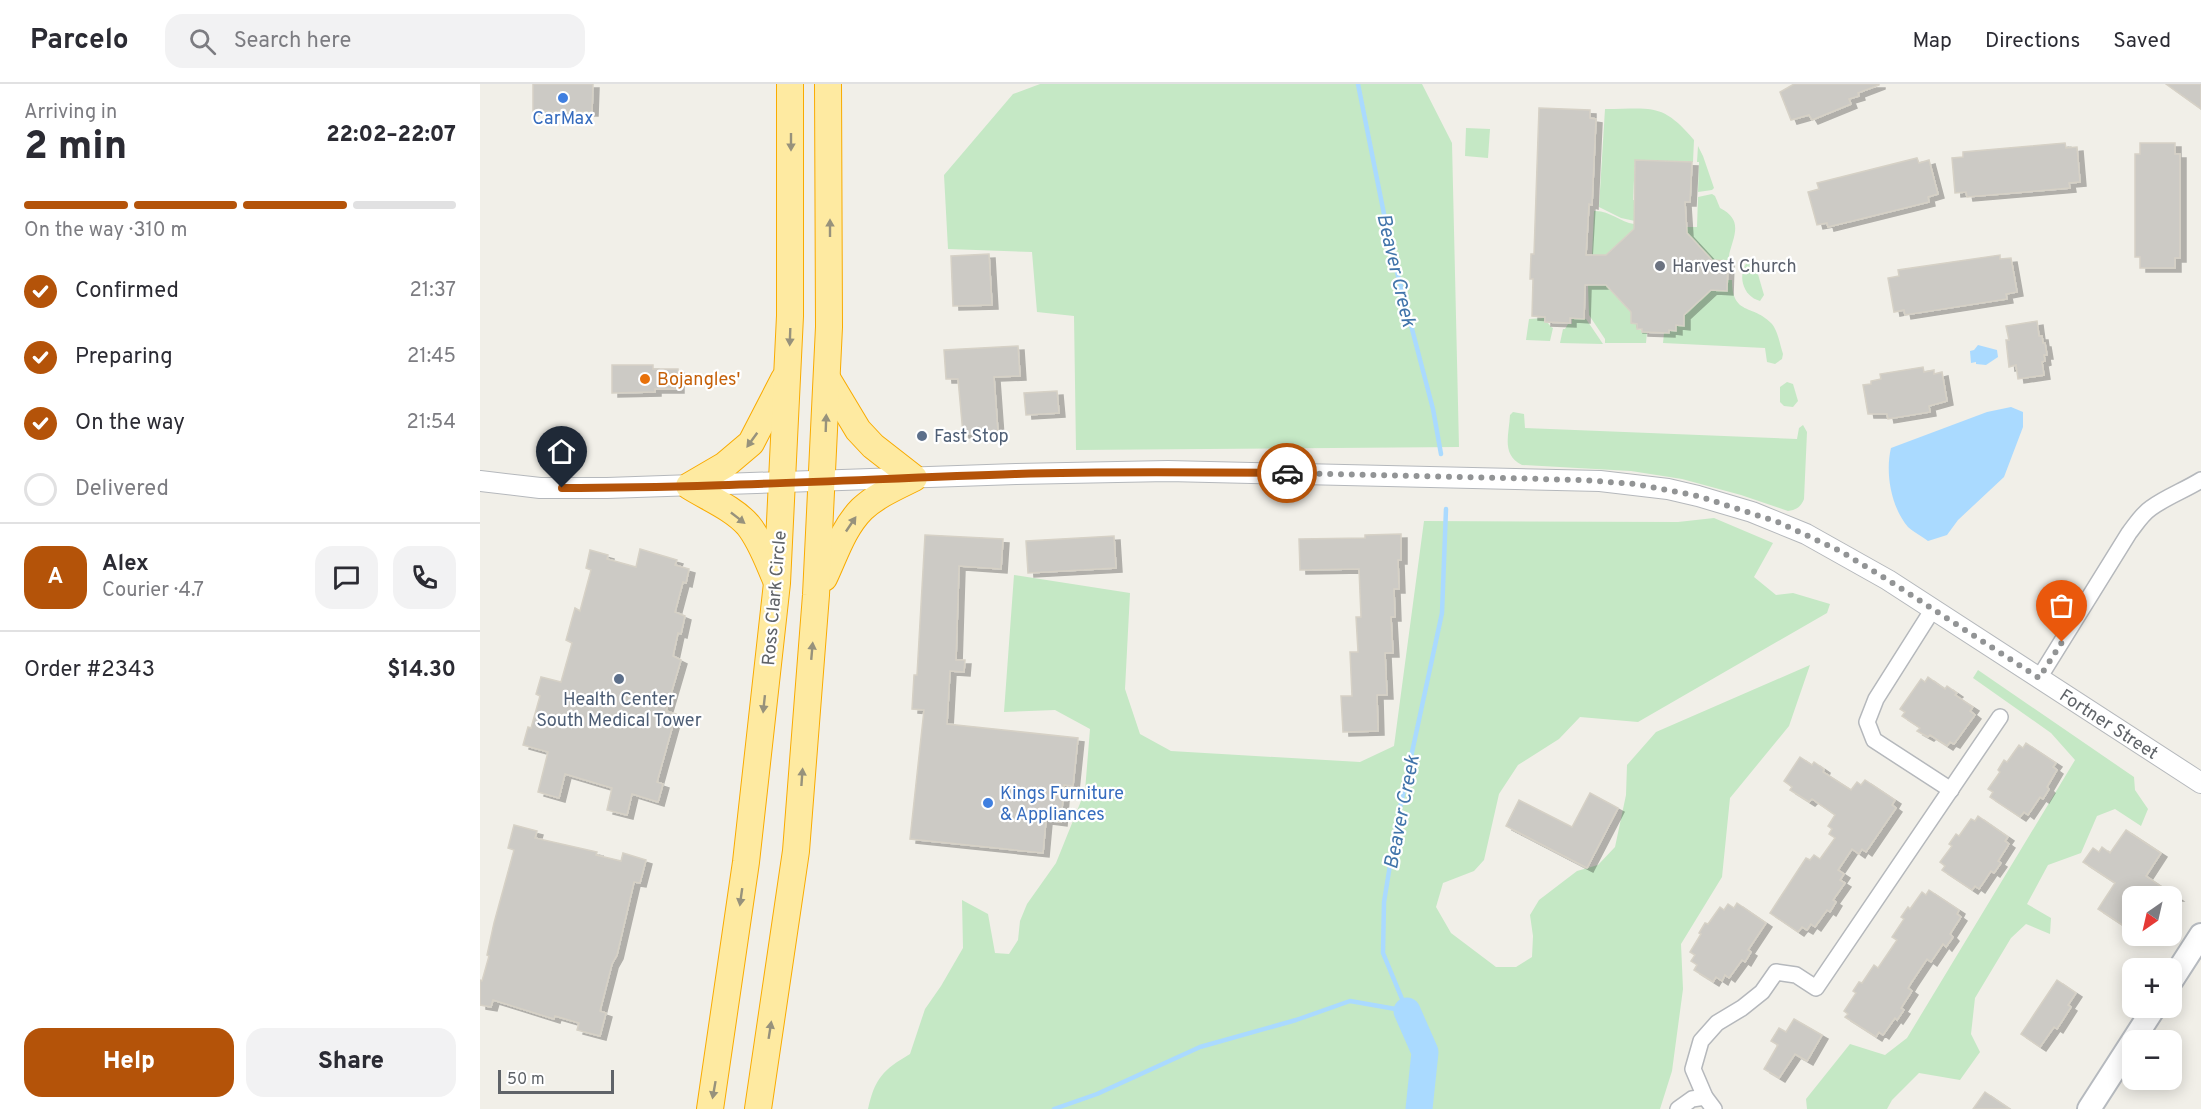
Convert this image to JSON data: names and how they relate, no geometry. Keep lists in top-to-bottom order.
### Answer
{
  "streets": {
    "highway": ["Ross Clark Circle"],
    "street": ["Fortner Street"]
  },
  "crossings": [
    ["Ross Clark Circle", "Fortner Street"]
  ],
  "water": ["Beaver Creek"],
  "places": [
    "CarMax",
    "Harvest Church",
    "Bojangles'",
    "Fast Stop",
    "Health Center South Medical Tower",
    "Kings Furniture & Appliances"
  ],
  "scale_bar": "50 m",
  "north": "bottom left",
  "page": {
    "header": "Parcelo",
    "search": "Search here",
    "nav": ["Map", "Directions", "Saved"],
    "heading": ["2 min", "Arriving in", "22:02–22:07"],
    "panel": [
      "Alex",
      "Courier · 4.7",
      "Order #2343",
      "$14.30"
    ],
    "bar": "On the way · 310 m",
    "list": [
      ["Confirmed", "21:37"],
      ["Preparing", "21:45"],
      ["On the way", "21:54"],
      "Delivered"
    ],
    "round": "A",
    "map_buttons": ["+", "−"],
    "buttons": ["Help", "Share"],
    "scale": "50 m"
  }
}
